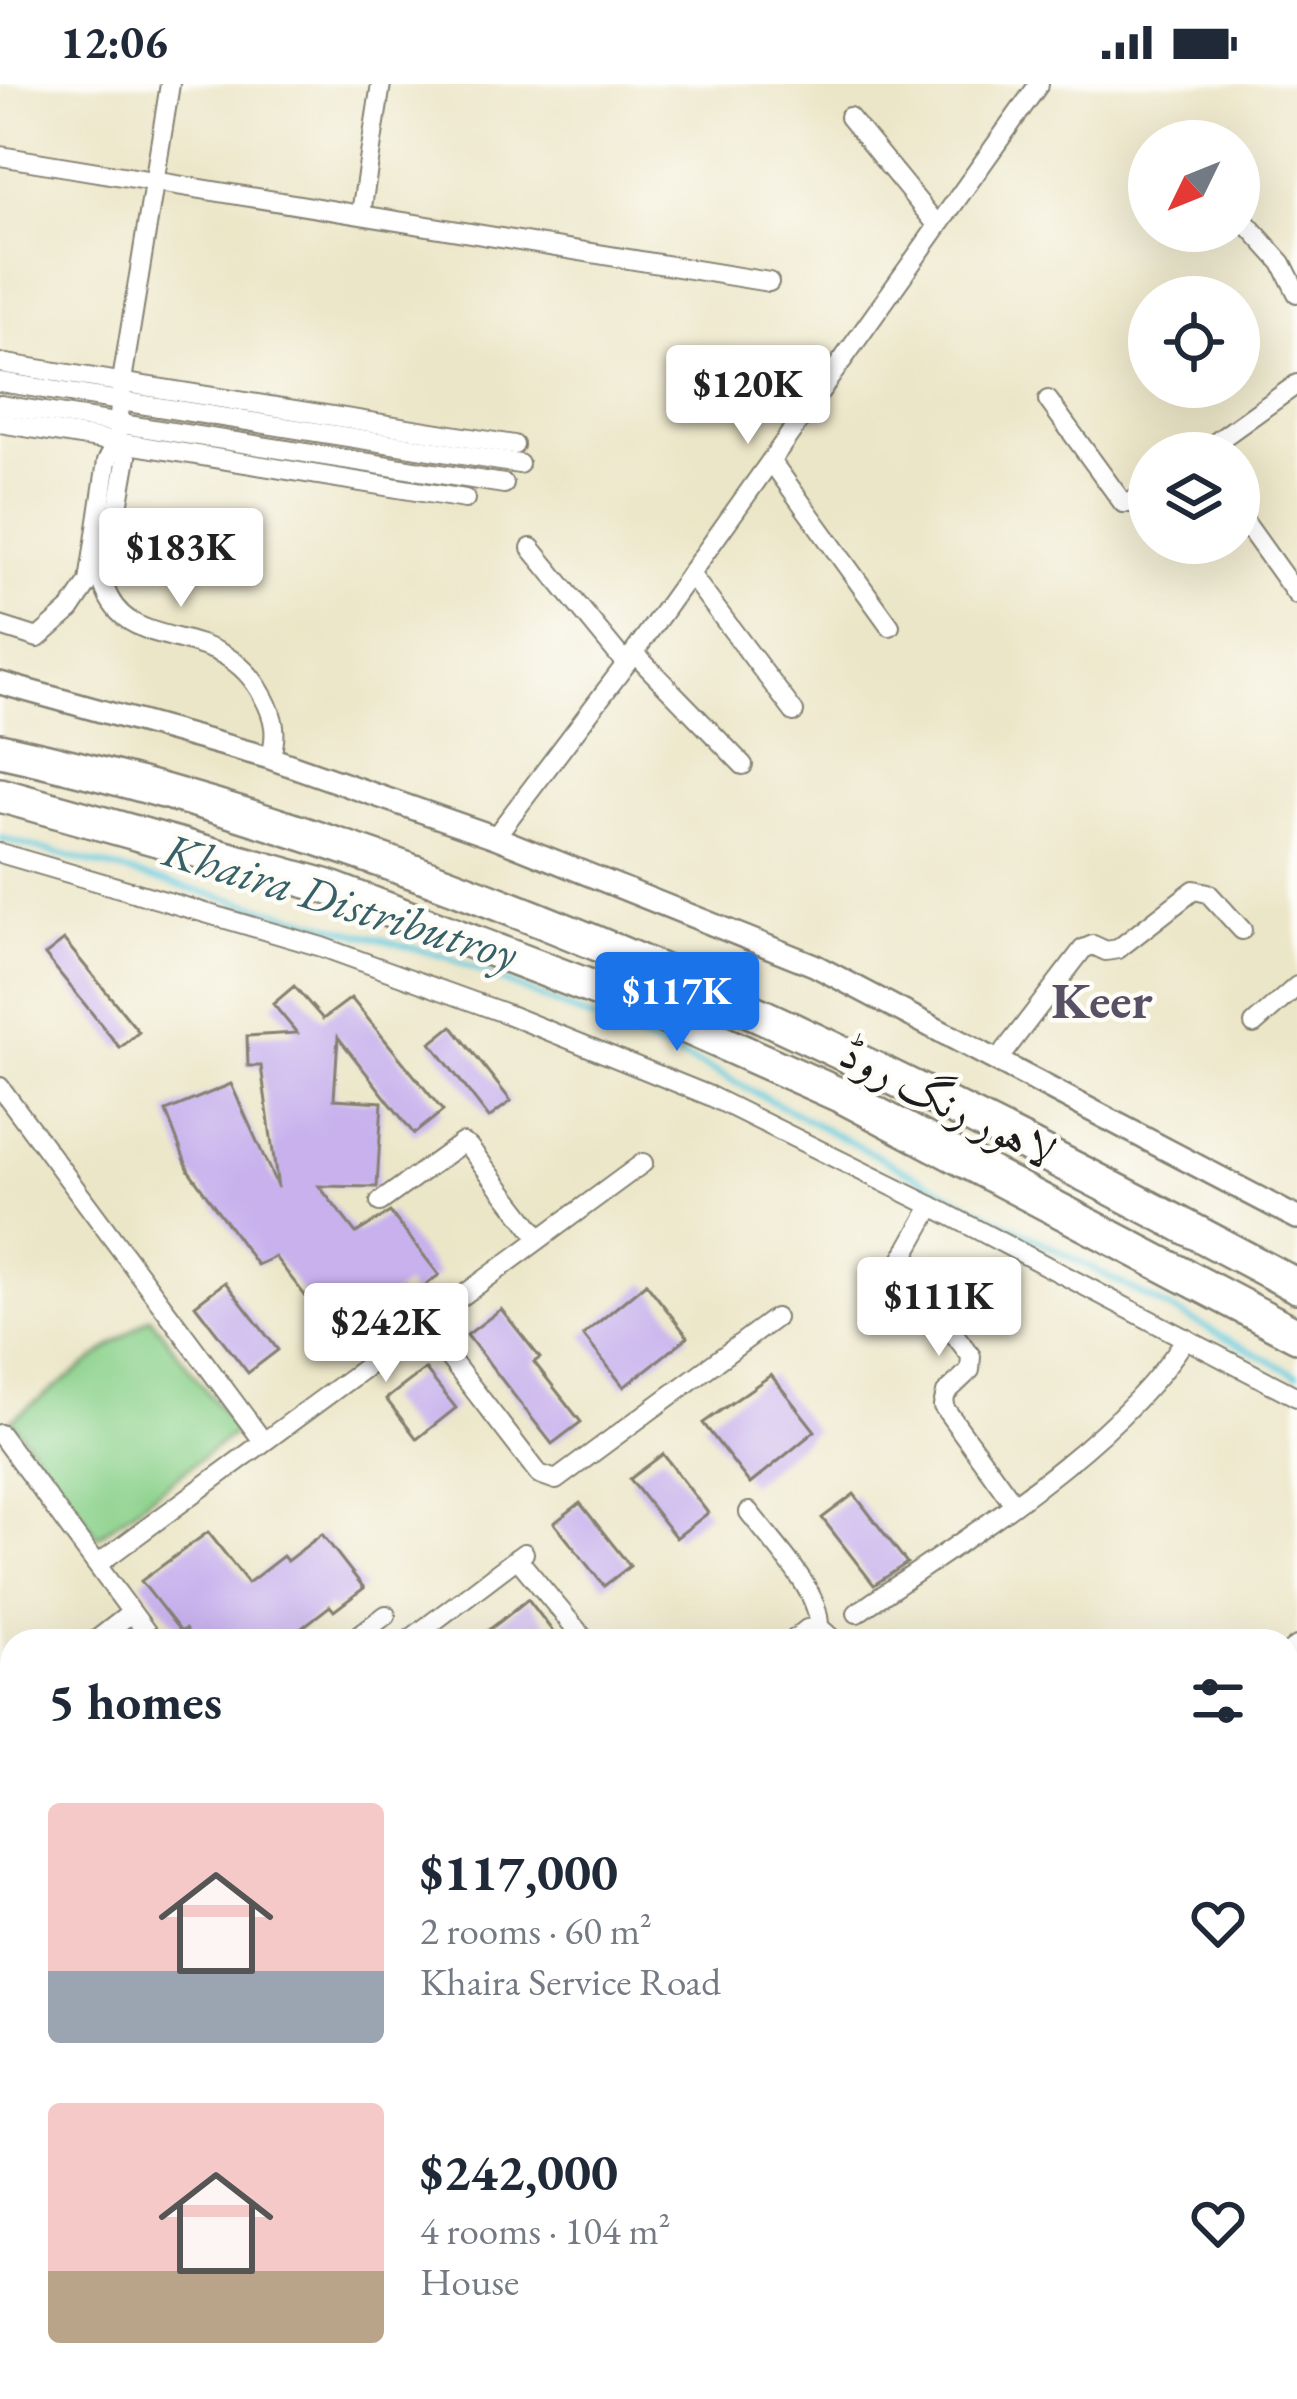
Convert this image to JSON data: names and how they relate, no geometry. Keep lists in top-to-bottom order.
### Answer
{
  "streets": {
    "highway": ["لاہور رنگ روڈ"]
  },
  "districts": ["Keer"],
  "water": ["Khaira Distributroy"],
  "north": "bottom left",
  "page": {
    "status": "12:06",
    "price": [
      "$120K",
      "$183K",
      "$117K",
      "$111K",
      "$242K"
    ],
    "heading": "5 homes",
    "list": [
      {
        "name": "$117,000",
        "note": "2 rooms · 60 m² · Khaira Service Road"
      },
      {
        "name": "$242,000",
        "note": "4 rooms · 104 m² · House"
      }
    ]
  }
}
